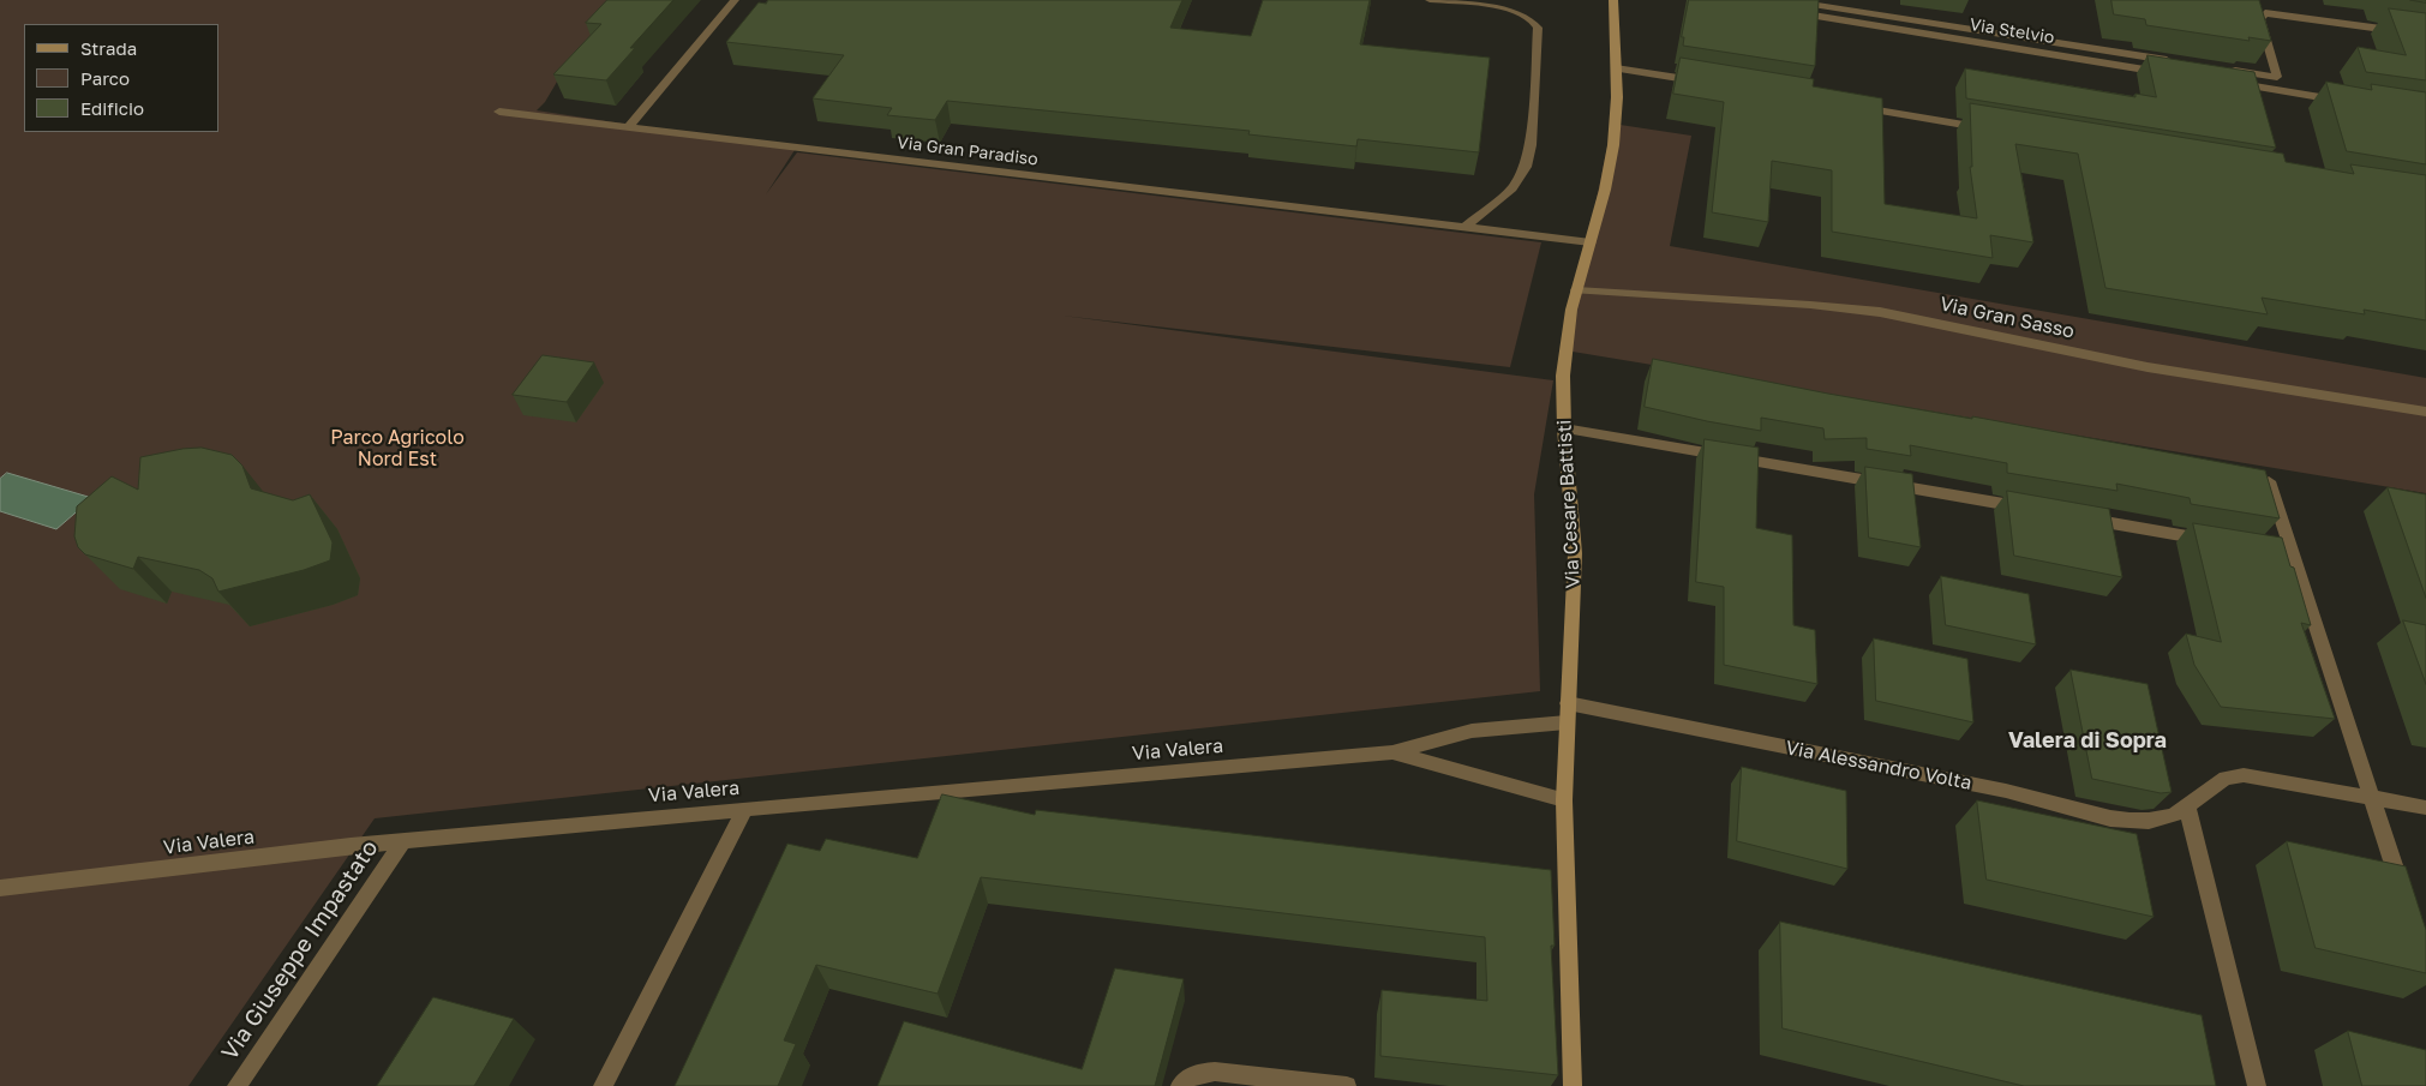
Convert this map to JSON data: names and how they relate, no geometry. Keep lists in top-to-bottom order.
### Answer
{
  "streets": {
    "street": [
      "Via Stelvio",
      "Via Gran Paradiso",
      "Via Gran Sasso",
      "Via Cesare Battisti",
      "Via Valera",
      "Via Alessandro Volta",
      "Via Giuseppe Impastato"
    ]
  },
  "crossings": [
    ["Via Gran Paradiso", "Via Cesare Battisti"],
    ["Via Gran Sasso", "Via Cesare Battisti"],
    ["Via Cesare Battisti", "Via Valera"],
    ["Via Cesare Battisti", "Via Alessandro Volta"],
    ["Via Valera", "Via Giuseppe Impastato"]
  ],
  "districts": ["Valera di Sopra"],
  "parks": ["Parco Agricolo Nord Est"],
  "legend": ["Strada", "Parco", "Edificio"]
}
